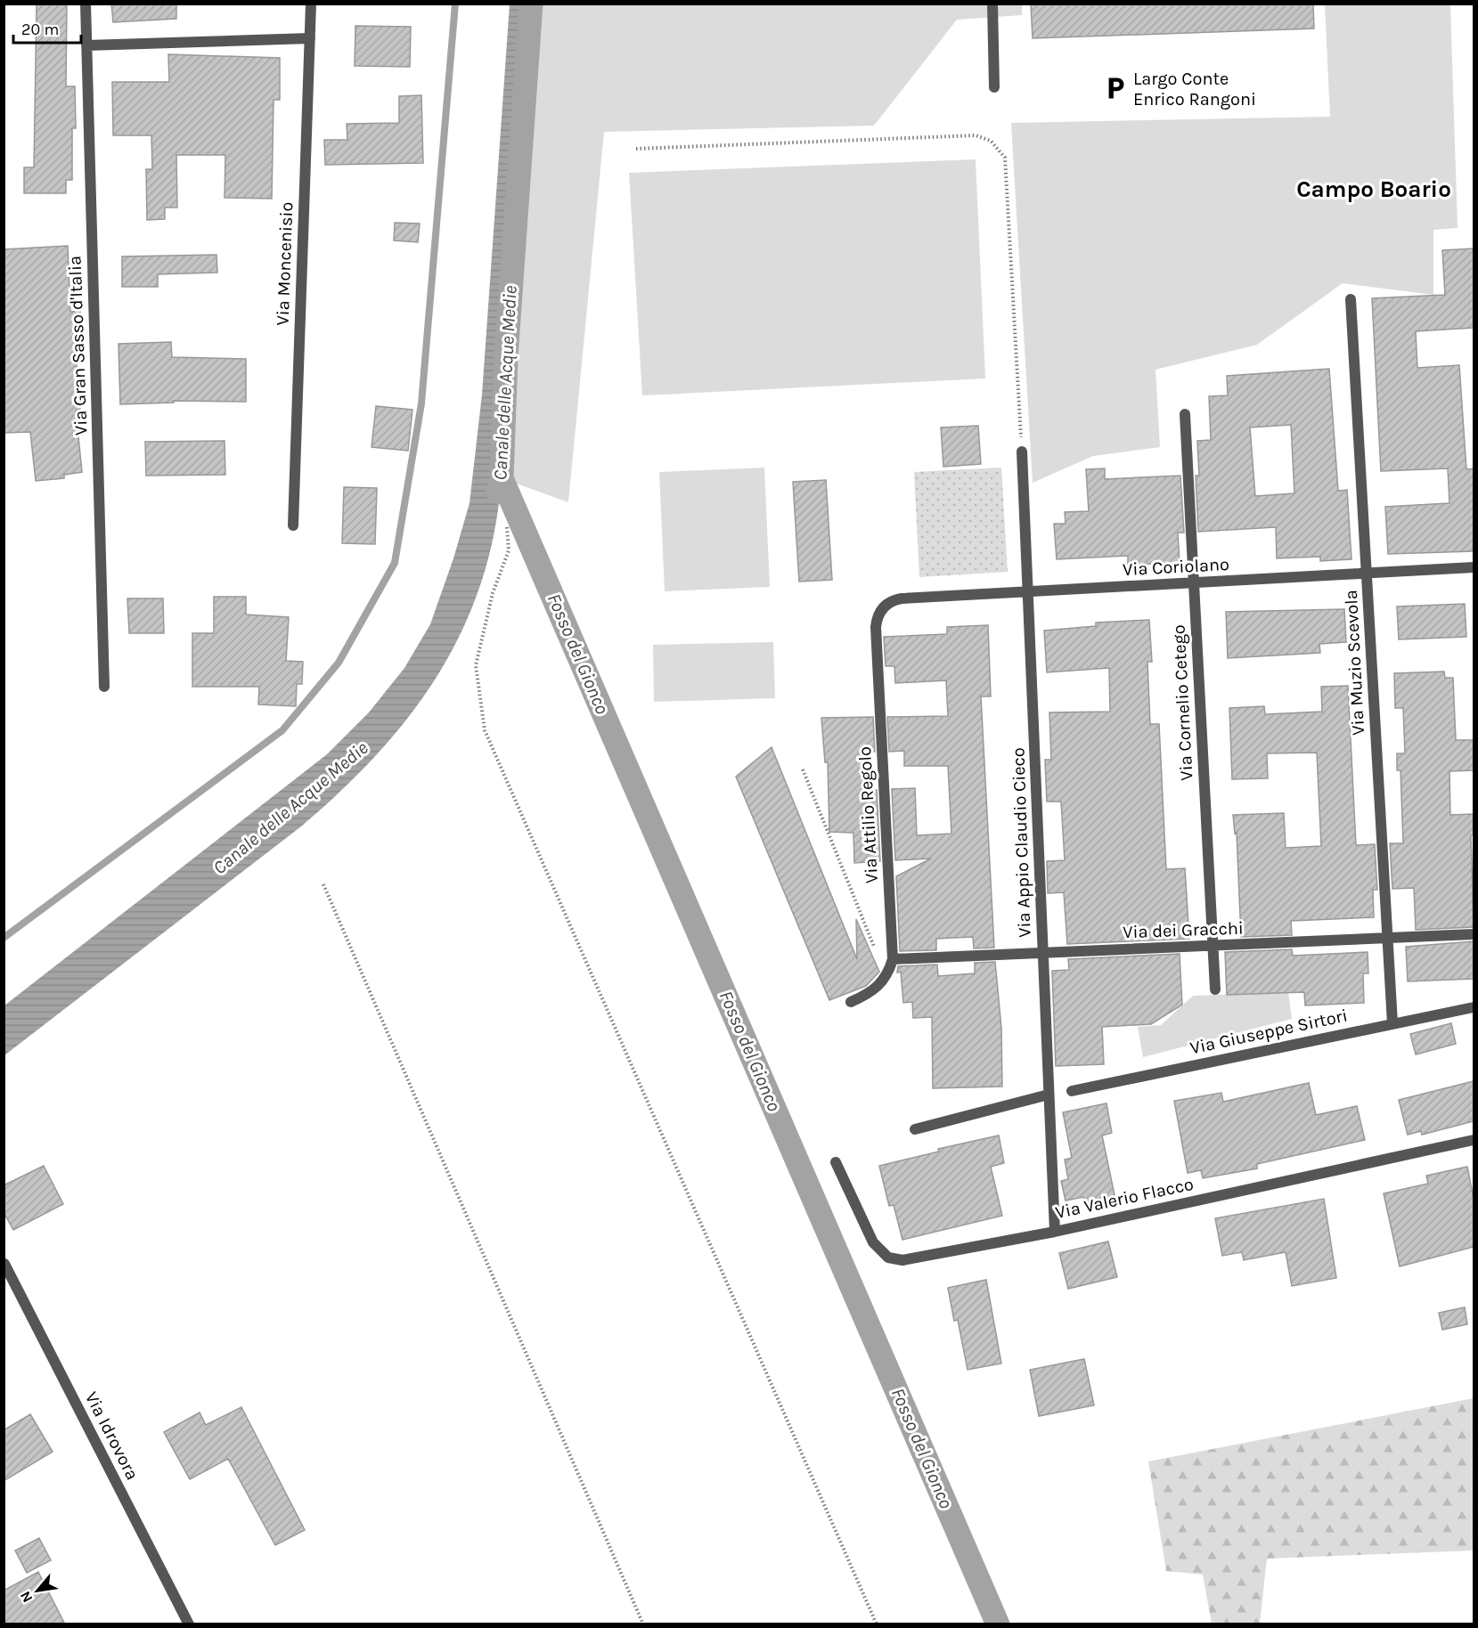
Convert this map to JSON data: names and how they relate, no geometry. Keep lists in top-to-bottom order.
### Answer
{
  "streets": {
    "street": [
      "Via Moncenisio",
      "Via Gran Sasso d'Italia",
      "Via Coriolano",
      "Via Muzio Scevola",
      "Via Cornelio Cetego",
      "Via Attilio Regolo",
      "Via Appio Claudio Cieco",
      "Via dei Gracchi",
      "Via Giuseppe Sirtori",
      "Via Valerio Flacco",
      "Via Idrovora"
    ]
  },
  "crossings": [
    ["Via Coriolano", "Via Muzio Scevola"],
    ["Via Coriolano", "Via Cornelio Cetego"],
    ["Via Coriolano", "Via Attilio Regolo"],
    ["Via Coriolano", "Via Appio Claudio Cieco"],
    ["Via Muzio Scevola", "Via dei Gracchi"],
    ["Via Muzio Scevola", "Via Giuseppe Sirtori"],
    ["Via Cornelio Cetego", "Via dei Gracchi"],
    ["Via Attilio Regolo", "Via dei Gracchi"],
    ["Via Appio Claudio Cieco", "Via dei Gracchi"],
    ["Via Appio Claudio Cieco", "Via Valerio Flacco"]
  ],
  "districts": ["Campo Boario"],
  "water": ["Canale delle Acque Medie", "Fosso del Gionco"],
  "places": {
    "parking": ["Largo Conte Enrico Rangoni"]
  },
  "scale_bar": "20 m",
  "north": "bottom left"
}
